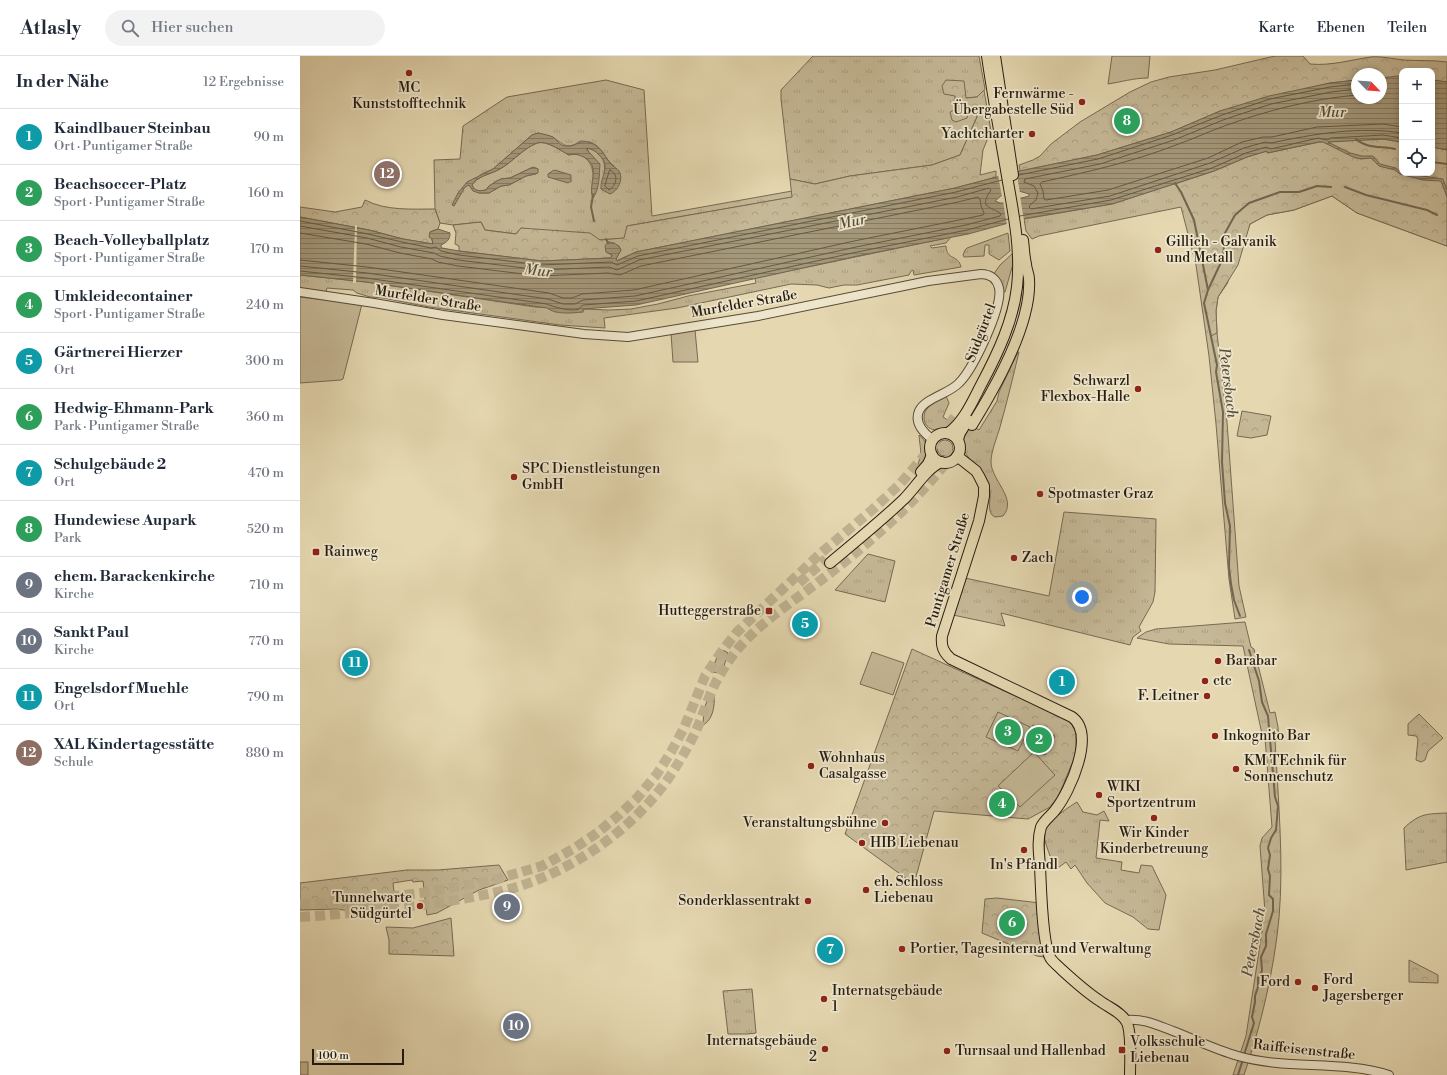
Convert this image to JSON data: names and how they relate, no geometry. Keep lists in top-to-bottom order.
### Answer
{
  "streets": {
    "main road": ["Südgürtel", "Puntigamer Straße"],
    "street": ["Murfelder Straße", "Raiffeisenstraße"]
  },
  "crossings": [
    ["Murfelder Straße", "Puntigamer Straße"],
    ["Puntigamer Straße", "Raiffeisenstraße"]
  ],
  "water": ["Mur", "Petersbach"],
  "places": {
    "other": [
      "MC Kunststofftechnik",
      "Fernwärme - Übergabestelle Süd",
      "Yachtcharter",
      "Gillich - Galvanik und Metall",
      "Schwarzl Flexbox-Halle",
      "SPC Dienstleistungen GmbH",
      "Spotmaster Graz",
      "Zach",
      "Barabar",
      "ctc",
      "F. Leitner",
      "Inkognito Bar",
      "Wohnhaus Casalgasse",
      "KM TEchnik für Sonnenschutz",
      "WIKI Sportzentrum",
      "Wir Kinder Kinderbetreuung",
      "Veranstaltungsbühne",
      "HIB Liebenau",
      "In's Pfandl",
      "eh. Schloss Liebenau",
      "Sonderklassentrakt",
      "Tunnelwarte Südgürtel",
      "Portier, Tagesinternat und Verwaltung",
      "Ford",
      "Ford Jagersberger",
      "Internatsgebäude 1",
      "Internatsgebäude 2",
      "Turnsaal und Hallenbad"
    ],
    "transit": ["Rainweg", "Hutteggerstraße", "Volksschule Liebenau"]
  },
  "scale_bar": "100 m",
  "north": "bottom right",
  "page": {
    "header": "Atlasly",
    "search": "Hier suchen",
    "nav": ["Karte", "Ebenen", "Teilen"],
    "heading": ["In der Nähe", "12 Ergebnisse"],
    "map_buttons": ["+", "−"],
    "pins": [
      "8",
      "12",
      "5",
      "11",
      "1",
      "3",
      "2",
      "4",
      "9",
      "6",
      "7",
      "10"
    ],
    "list": [
      {
        "mark": "1",
        "name": "Kaindlbauer Steinbau",
        "note": "Ort · Puntigamer Straße",
        "value": "90 m"
      },
      {
        "mark": "2",
        "name": "Beachsoccer-Platz",
        "note": "Sport · Puntigamer Straße",
        "value": "160 m"
      },
      {
        "mark": "3",
        "name": "Beach-Volleyballplatz",
        "note": "Sport · Puntigamer Straße",
        "value": "170 m"
      },
      {
        "mark": "4",
        "name": "Umkleidecontainer",
        "note": "Sport · Puntigamer Straße",
        "value": "240 m"
      },
      {
        "mark": "5",
        "name": "Gärtnerei Hierzer",
        "note": "Ort",
        "value": "300 m"
      },
      {
        "mark": "6",
        "name": "Hedwig-Ehmann-Park",
        "note": "Park · Puntigamer Straße",
        "value": "360 m"
      },
      {
        "mark": "7",
        "name": "Schulgebäude 2",
        "note": "Ort",
        "value": "470 m"
      },
      {
        "mark": "8",
        "name": "Hundewiese Aupark",
        "note": "Park",
        "value": "520 m"
      },
      {
        "mark": "9",
        "name": "ehem. Barackenkirche",
        "note": "Kirche",
        "value": "710 m"
      },
      {
        "mark": "10",
        "name": "Sankt Paul",
        "note": "Kirche",
        "value": "770 m"
      },
      {
        "mark": "11",
        "name": "Engelsdorf Muehle",
        "note": "Ort",
        "value": "790 m"
      },
      {
        "mark": "12",
        "name": "XAL Kindertagesstätte",
        "note": "Schule",
        "value": "880 m"
      }
    ],
    "scale": "100 m"
  }
}
